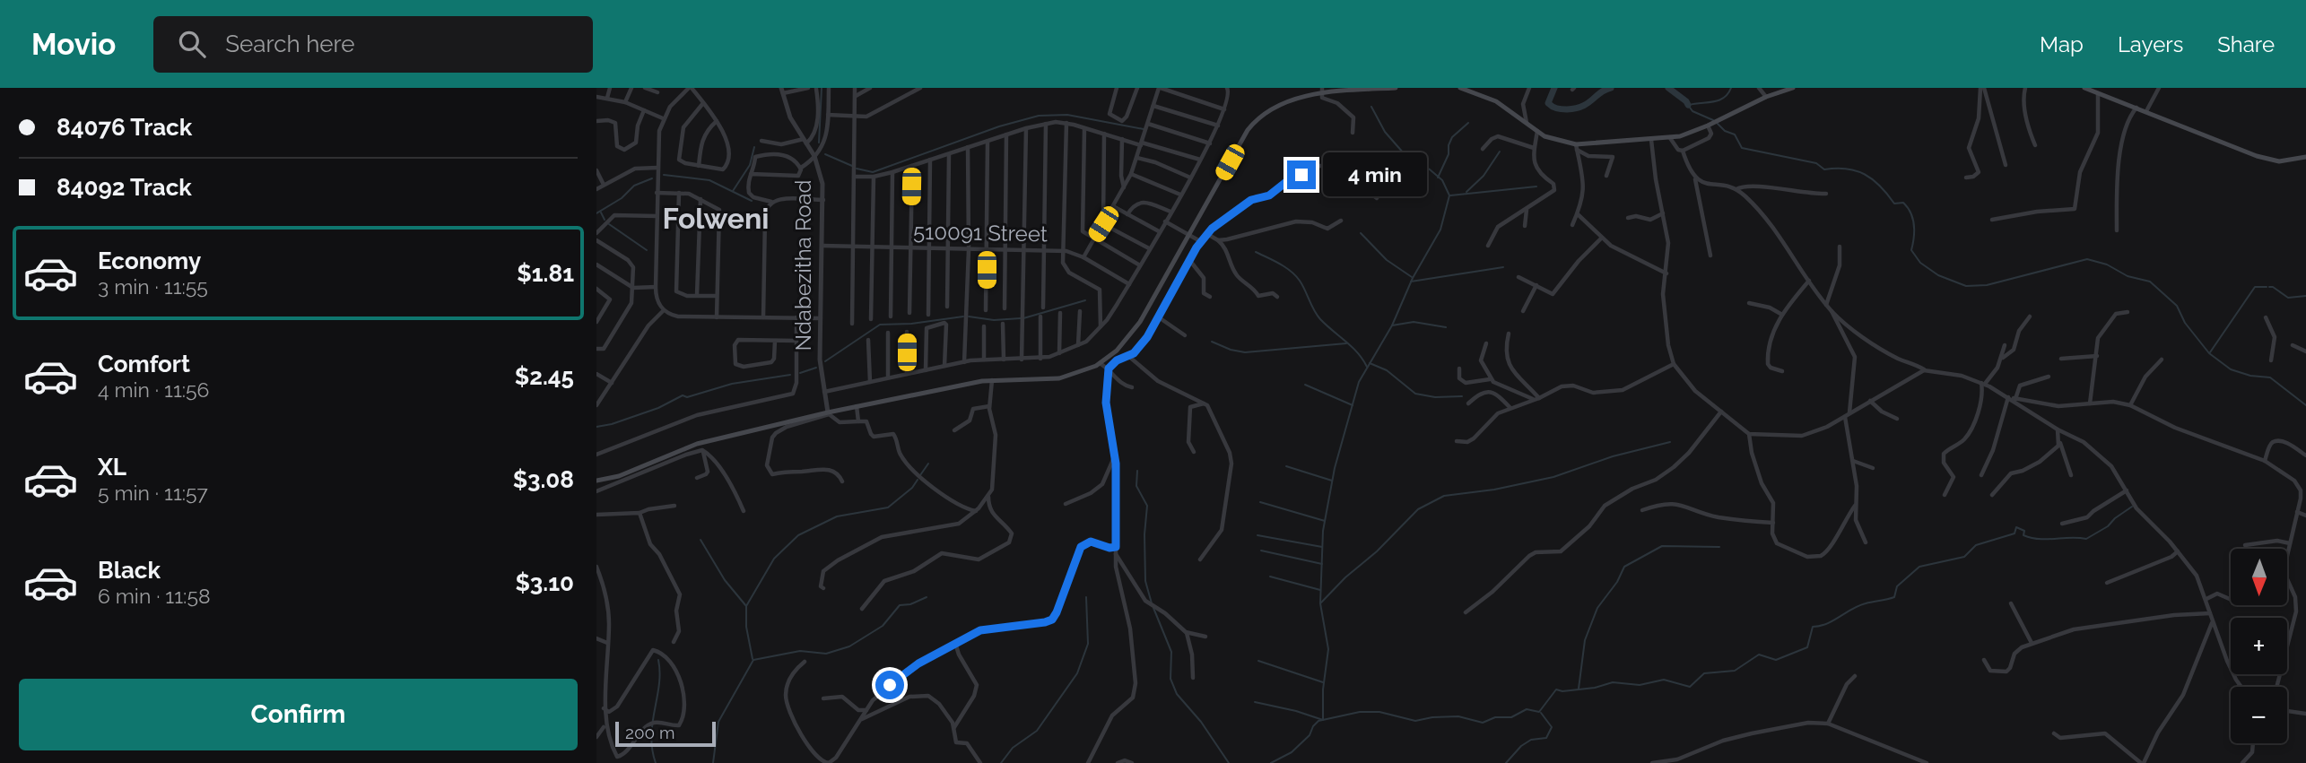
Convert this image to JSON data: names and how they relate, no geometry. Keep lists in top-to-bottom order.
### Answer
{
  "streets": {
    "street": ["510091 Street", "Ndabezitha Road"]
  },
  "crossings": [
    ["510091 Street", "Ndabezitha Road"]
  ],
  "districts": ["Folweni"],
  "scale_bar": "200 m",
  "north": "bottom",
  "page": {
    "header": "Movio",
    "search": "Search here",
    "nav": ["Map", "Layers", "Share"],
    "banner": ["84076 Track", "84092 Track"],
    "bubble": "4 min",
    "list": [
      {
        "name": "Economy",
        "note": "3 min · 11:55",
        "value": "$1.81"
      },
      {
        "name": "Comfort",
        "note": "4 min · 11:56",
        "value": "$2.45"
      },
      {
        "name": "XL",
        "note": "5 min · 11:57",
        "value": "$3.08"
      },
      {
        "name": "Black",
        "note": "6 min · 11:58",
        "value": "$3.10"
      }
    ],
    "map_buttons": ["+", "−"],
    "buttons": "Confirm",
    "scale": "200 m"
  }
}
